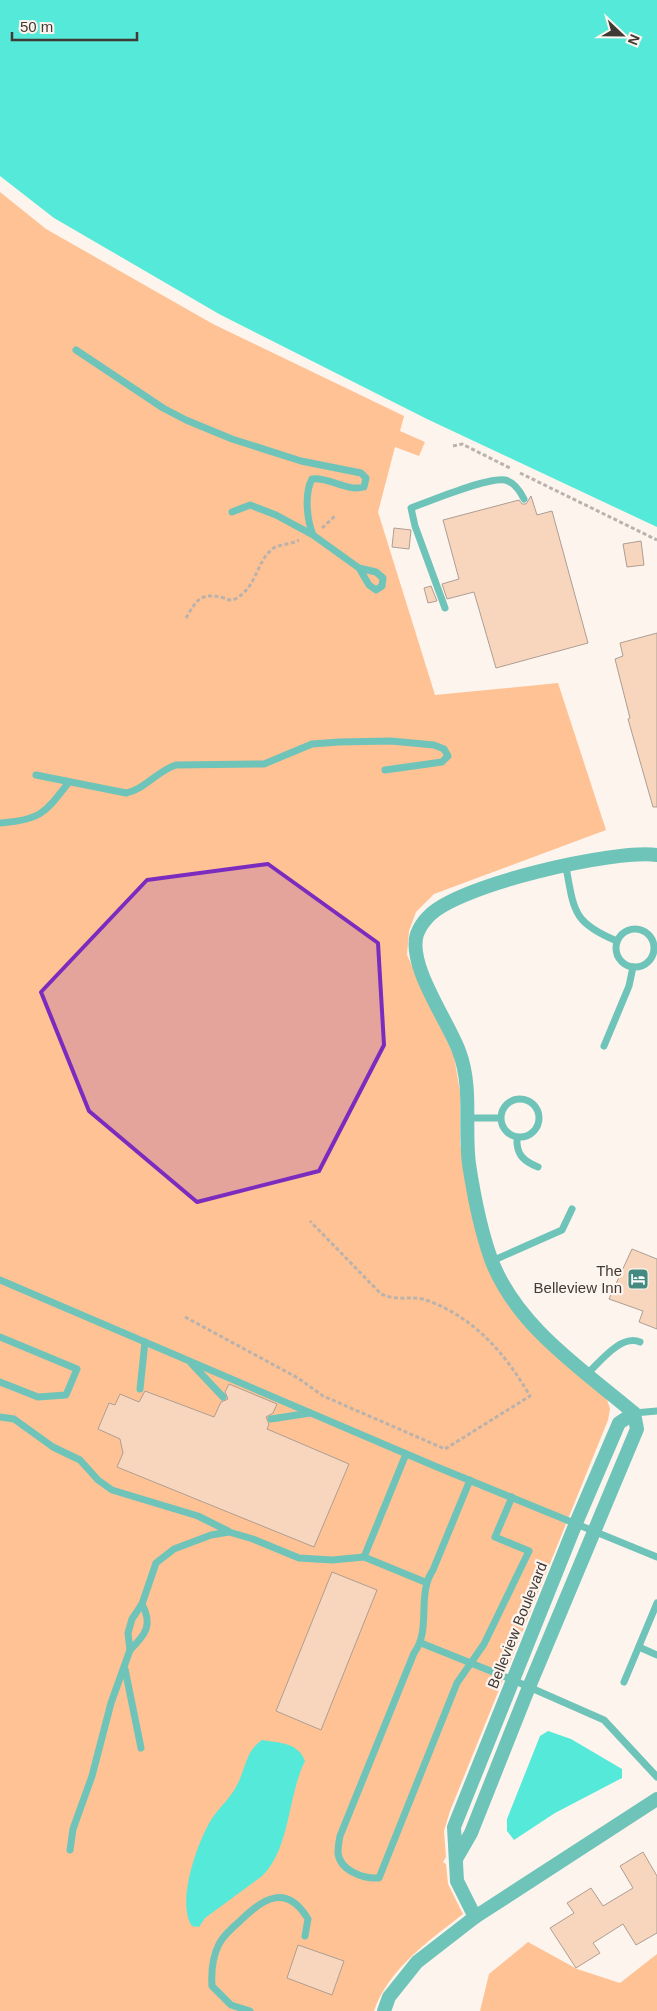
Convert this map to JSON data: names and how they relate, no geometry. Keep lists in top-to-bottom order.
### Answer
{
  "streets": {
    "street": ["Belleview Boulevard"]
  },
  "places": {
    "hotel": ["The Belleview Inn"]
  },
  "scale_bar": "50 m",
  "north": "right"
}
